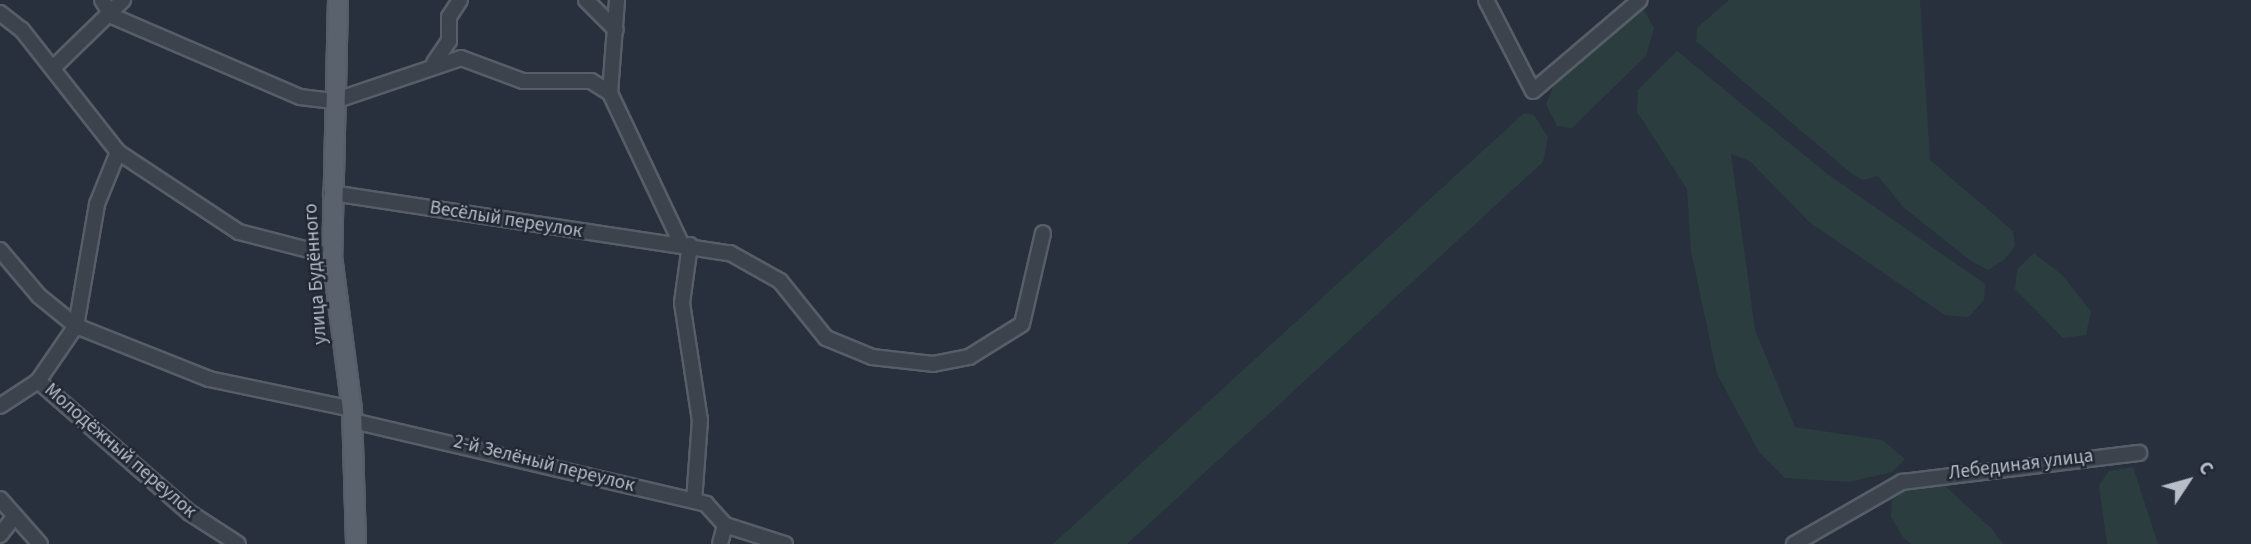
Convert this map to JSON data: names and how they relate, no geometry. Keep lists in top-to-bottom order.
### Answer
{
  "streets": {
    "main road": ["улица Будённого"],
    "street": [
      "Весёлый переулок",
      "Молодёжный переулок",
      "2-й Зелёный переулок",
      "Лебединая улица"
    ]
  },
  "crossings": [
    ["Весёлый переулок", "улица Будённого"],
    ["улица Будённого", "2-й Зелёный переулок"]
  ],
  "north": "top right"
}
